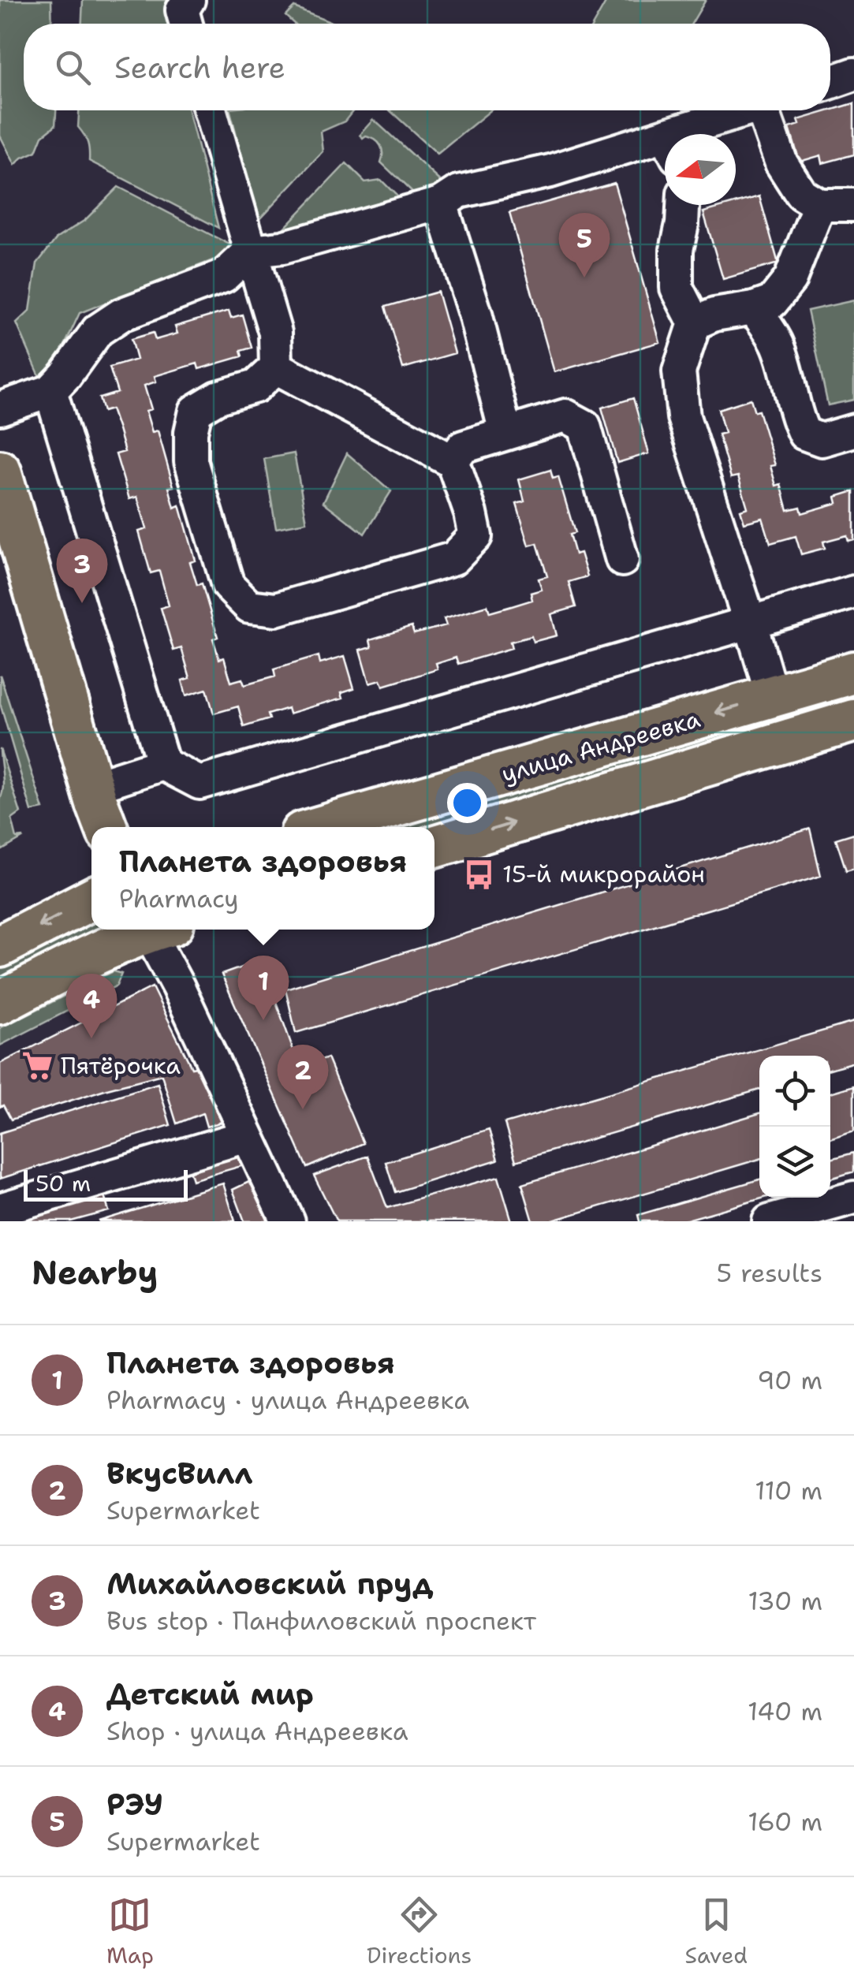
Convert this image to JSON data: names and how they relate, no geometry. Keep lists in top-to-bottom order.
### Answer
{
  "streets": {
    "main road": ["улица Андреевка"]
  },
  "places": {
    "bus stop": ["15-й микрорайон"],
    "supermarket": ["Пятёрочка"]
  },
  "scale_bar": "50 m",
  "north": "left",
  "page": {
    "search": "Search here",
    "pins": [
      "5",
      "3",
      "1",
      "4",
      "2"
    ],
    "popup": ["Планета здоровья", "Pharmacy"],
    "scale": "50 m",
    "heading": ["Nearby", "5 results"],
    "list": [
      {
        "mark": "1",
        "name": "Планета здоровья",
        "note": "Pharmacy · улица Андреевка",
        "value": "90 m"
      },
      {
        "mark": "2",
        "name": "ВкусВилл",
        "note": "Supermarket",
        "value": "110 m"
      },
      {
        "mark": "3",
        "name": "Михайловский пруд",
        "note": "Bus stop · Панфиловский проспект",
        "value": "130 m"
      },
      {
        "mark": "4",
        "name": "Детский мир",
        "note": "Shop · улица Андреевка",
        "value": "140 m"
      },
      {
        "mark": "5",
        "name": "РЭУ",
        "note": "Supermarket",
        "value": "160 m"
      }
    ],
    "nav": ["Map", "Directions", "Saved"]
  }
}
